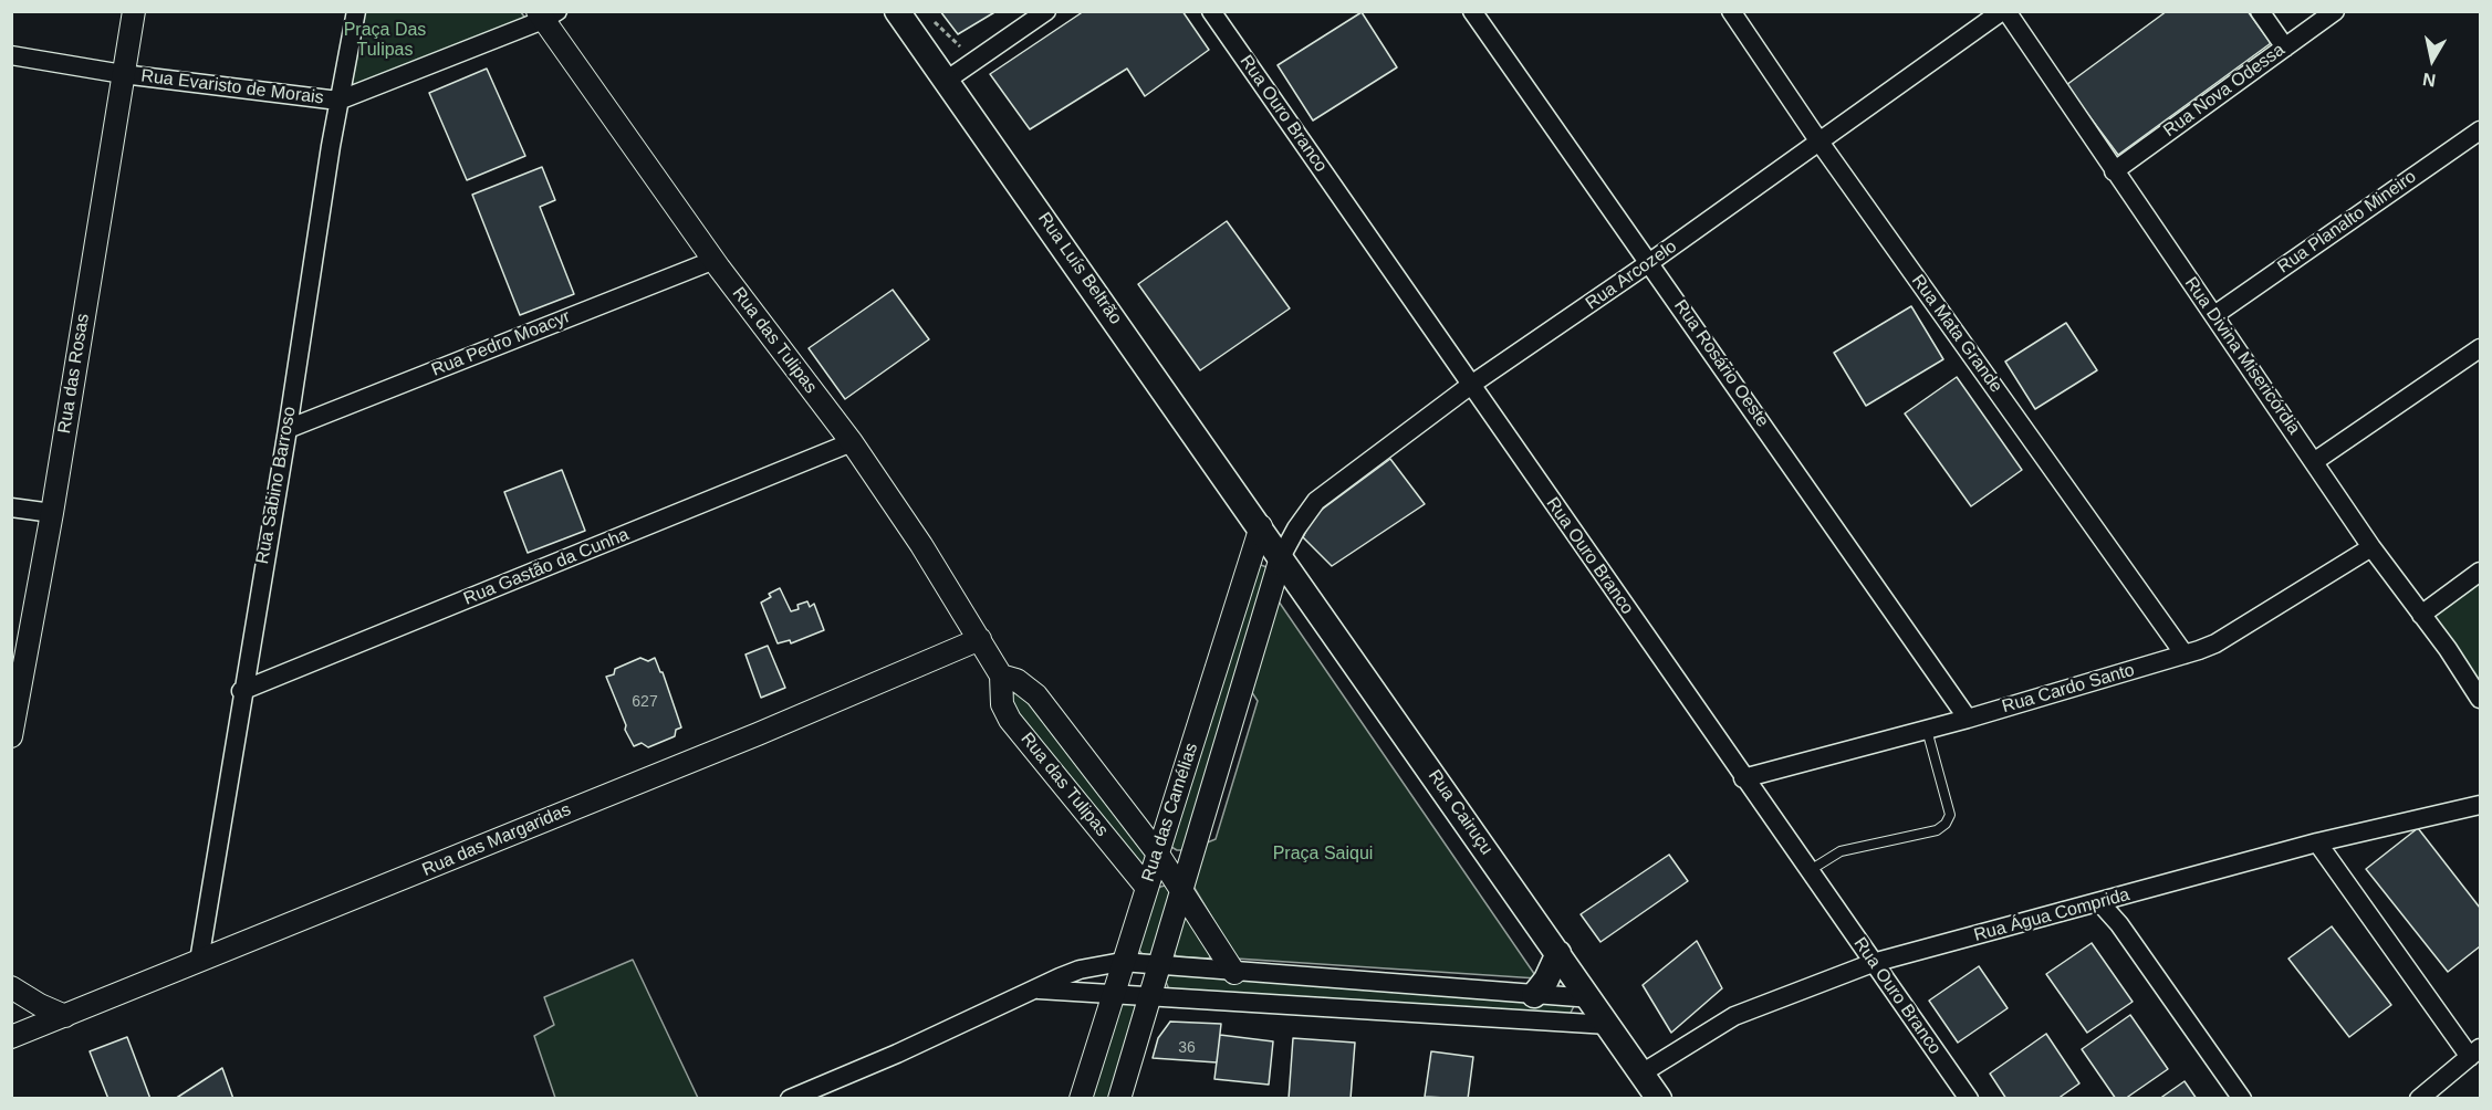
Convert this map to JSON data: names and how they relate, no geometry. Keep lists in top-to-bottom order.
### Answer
{
  "streets": {
    "main road": ["Rua Luís Beltrão", "Rua Cairuçu"],
    "street": [
      "Rua Evaristo de Morais",
      "Rua Nova Odessa",
      "Rua Ouro Branco",
      "Rua Planalto Mineiro",
      "Rua Arcozelo",
      "Rua Mata Grande",
      "Rua das Tulipas",
      "Rua Pedro Moacyr",
      "Rua Divina Misericórdia",
      "Rua Rosário Oeste",
      "Rua das Rosas",
      "Rua Sabino Barroso",
      "Rua Gastão da Cunha",
      "Rua Cardo Santo",
      "Rua das Camélias",
      "Rua das Margaridas",
      "Rua Água Comprida"
    ]
  },
  "crossings": [
    ["Rua Evaristo de Morais", "Rua das Tulipas"],
    ["Rua Evaristo de Morais", "Rua das Rosas"],
    ["Rua Evaristo de Morais", "Rua Sabino Barroso"],
    ["Rua Nova Odessa", "Rua Divina Misericórdia"],
    ["Rua Ouro Branco", "Rua Arcozelo"],
    ["Rua Ouro Branco", "Rua Cardo Santo"],
    ["Rua Ouro Branco", "Rua Água Comprida"],
    ["Rua Planalto Mineiro", "Rua Divina Misericórdia"],
    ["Rua Luís Beltrão", "Rua das Camélias"],
    ["Rua Luís Beltrão", "Rua Cairuçu"],
    ["Rua Arcozelo", "Rua Mata Grande"],
    ["Rua Arcozelo", "Rua Divina Misericórdia"],
    ["Rua Arcozelo", "Rua Rosário Oeste"],
    ["Rua Arcozelo", "Rua das Camélias"],
    ["Rua Arcozelo", "Rua Cairuçu"],
    ["Rua Mata Grande", "Rua Cardo Santo"],
    ["Rua das Tulipas", "Rua Pedro Moacyr"],
    ["Rua das Tulipas", "Rua Gastão da Cunha"],
    ["Rua das Tulipas", "Rua das Camélias"],
    ["Rua das Tulipas", "Rua das Margaridas"],
    ["Rua Pedro Moacyr", "Rua Sabino Barroso"],
    ["Rua Divina Misericórdia", "Rua Cardo Santo"],
    ["Rua Rosário Oeste", "Rua Cardo Santo"],
    ["Rua Sabino Barroso", "Rua Gastão da Cunha"],
    ["Rua Sabino Barroso", "Rua das Margaridas"],
    ["Rua das Camélias", "Rua Cairuçu"],
    ["Rua Cairuçu", "Rua Água Comprida"]
  ],
  "parks": ["Praça Das Tulipas", "Praça Saiqui"],
  "house_numbers": ["627", "36"],
  "north": "bottom"
}
